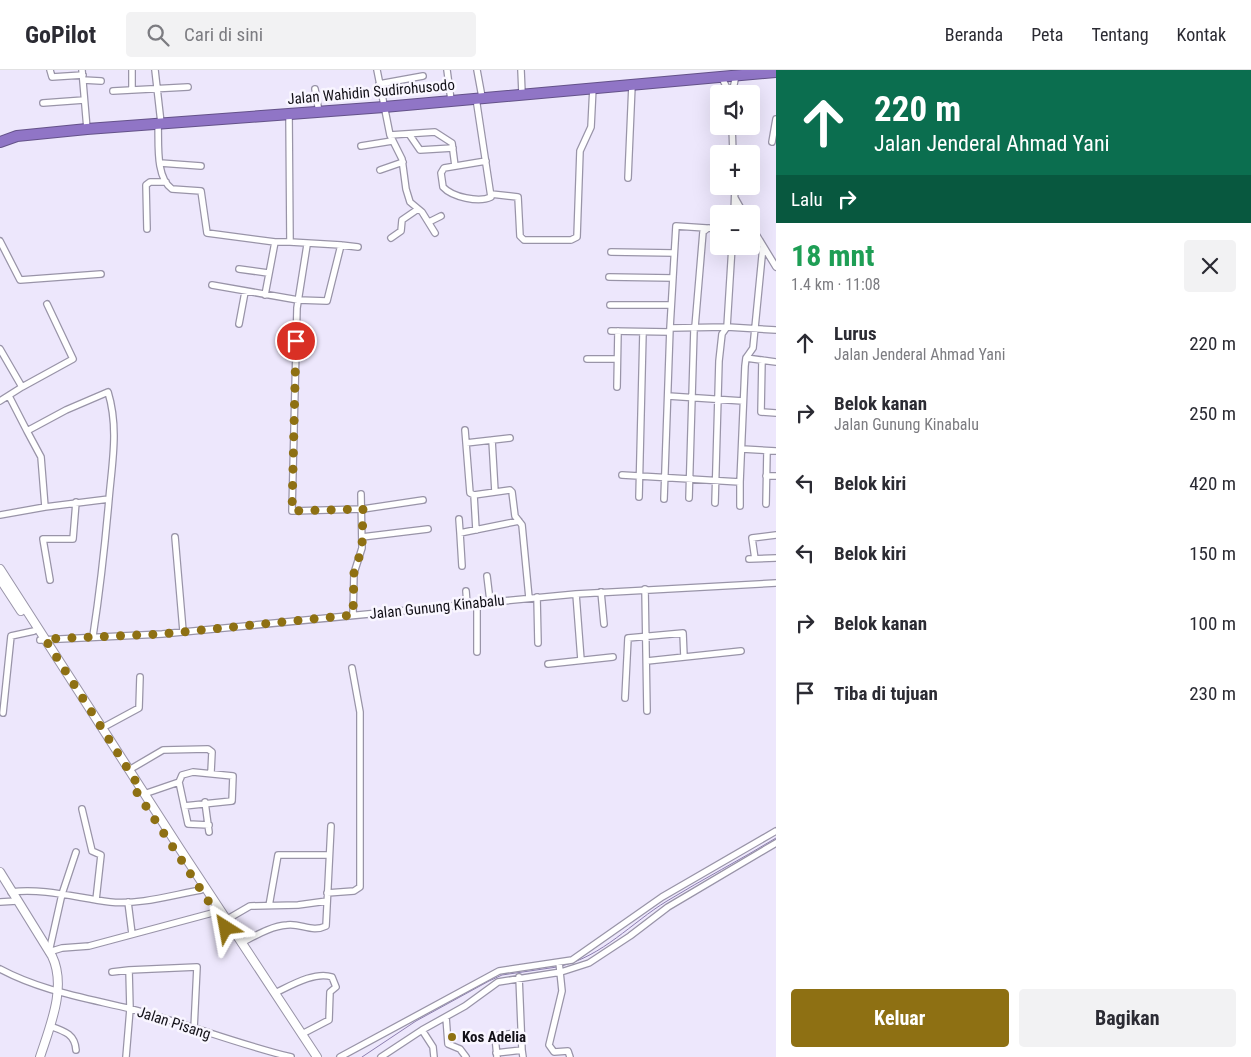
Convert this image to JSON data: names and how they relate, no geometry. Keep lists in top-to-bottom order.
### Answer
{
  "streets": {
    "highway": ["Jalan Wahidin Sudirohusodo"],
    "street": ["Jalan Gunung Kinabalu", "Jalan Pisang"]
  },
  "places": ["Kos Adelia"],
  "page": {
    "header": "GoPilot",
    "search": "Cari di sini",
    "nav": [
      "Beranda",
      "Peta",
      "Tentang",
      "Kontak"
    ],
    "turn": ["220 m", "Jalan Jenderal Ahmad Yani"],
    "map_buttons": ["+", "−"],
    "then": "Lalu",
    "heading": ["18 mnt", "1.4 km · 11:08"],
    "list": [
      {
        "name": "Lurus",
        "note": "Jalan Jenderal Ahmad Yani",
        "value": "220 m"
      },
      {
        "name": "Belok kanan",
        "note": "Jalan Gunung Kinabalu",
        "value": "250 m"
      },
      {
        "name": "Belok kiri",
        "value": "420 m"
      },
      {
        "name": "Belok kiri",
        "value": "150 m"
      },
      {
        "name": "Belok kanan",
        "value": "100 m"
      },
      {
        "name": "Tiba di tujuan",
        "value": "230 m"
      }
    ],
    "buttons": ["Keluar", "Bagikan"]
  }
}
